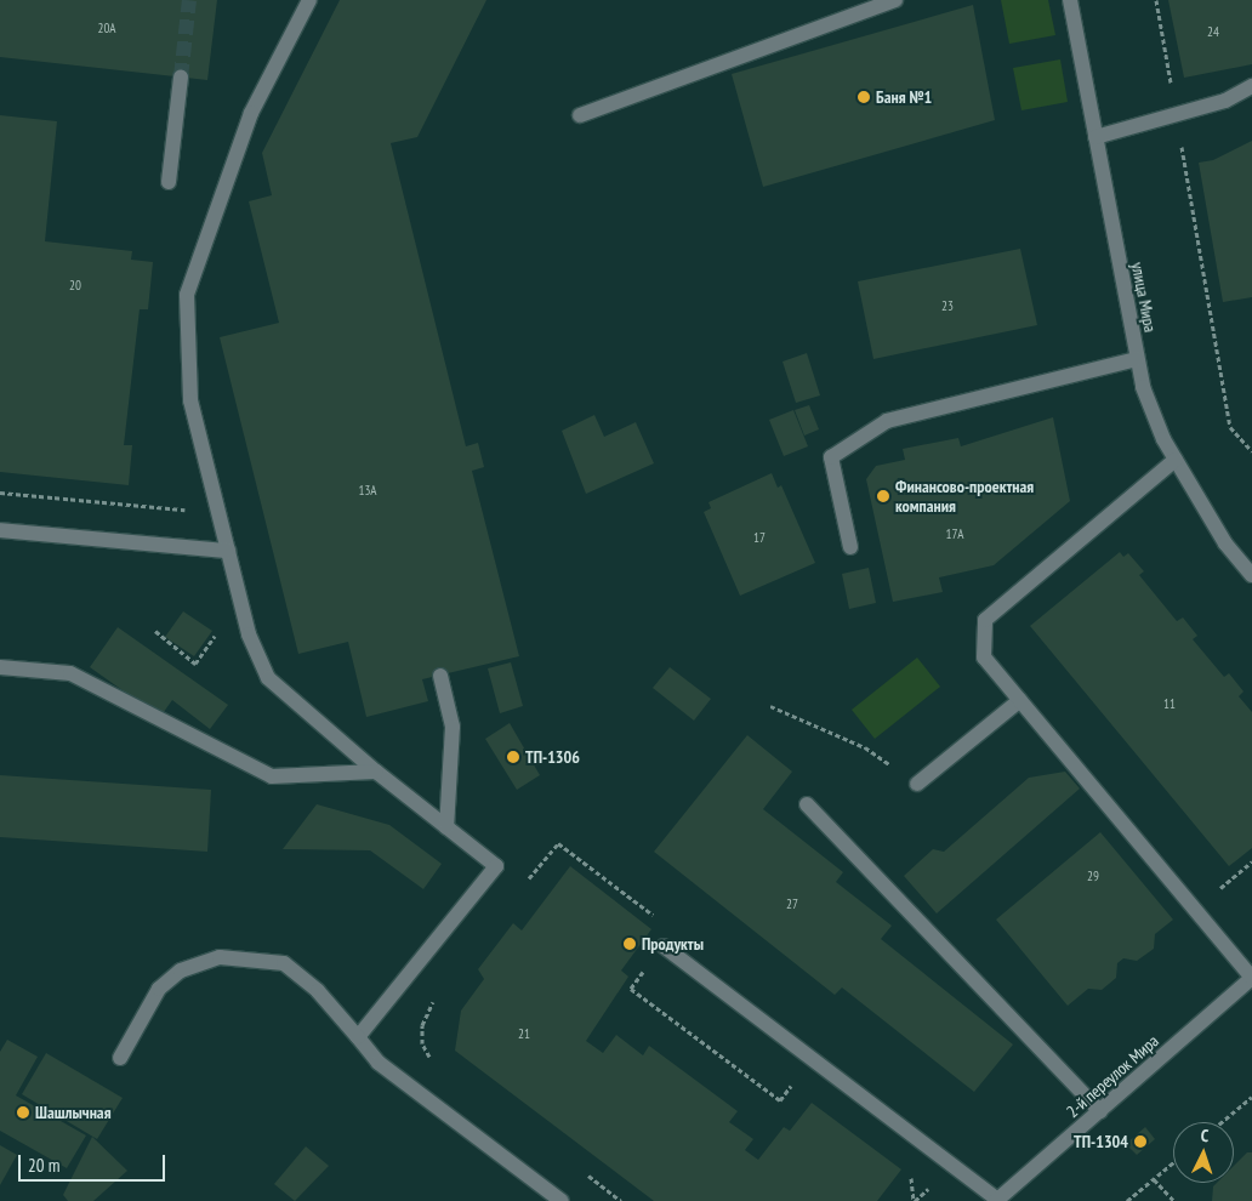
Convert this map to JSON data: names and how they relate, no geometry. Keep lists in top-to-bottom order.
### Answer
{
  "streets": {
    "street": ["улица Мира", "2-й переулок Мира"]
  },
  "places": [
    "Баня №1",
    "Финансово-проектная компания",
    "ТП-1306",
    "Продукты",
    "Шашлычная",
    "ТП-1304"
  ],
  "house_numbers": [
    "20А",
    "24",
    "20",
    "23",
    "13А",
    "17А",
    "17",
    "11",
    "29",
    "27",
    "21"
  ],
  "scale_bar": "20 m",
  "north": "top"
}
